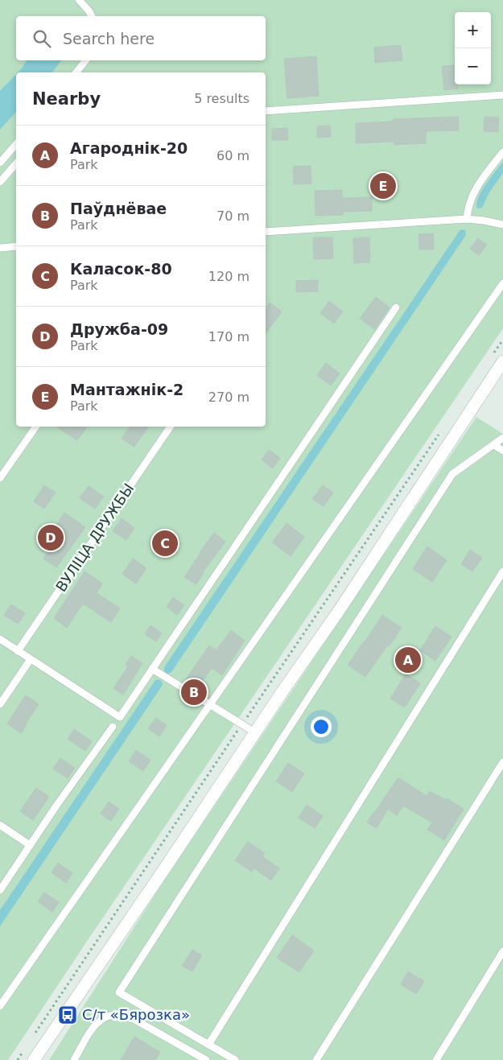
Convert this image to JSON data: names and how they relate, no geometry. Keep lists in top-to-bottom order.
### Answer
{
  "streets": {
    "lane": ["ВУЛІЦА ДРУЖБЫ"]
  },
  "places": {
    "bus stop": ["С/т «Бярозка»"]
  },
  "page": {
    "map_buttons": ["+", "−"],
    "search": "Search here",
    "heading": ["Nearby", "5 results"],
    "list": [
      {
        "mark": "A",
        "name": "Агароднік-20",
        "note": "Park",
        "value": "60 m"
      },
      {
        "mark": "B",
        "name": "Паўднёвае",
        "note": "Park",
        "value": "70 m"
      },
      {
        "mark": "C",
        "name": "Каласок-80",
        "note": "Park",
        "value": "120 m"
      },
      {
        "mark": "D",
        "name": "Дружба-09",
        "note": "Park",
        "value": "170 m"
      },
      {
        "mark": "E",
        "name": "Мантажнік-2",
        "note": "Park",
        "value": "270 m"
      }
    ],
    "pins": [
      "E",
      "D",
      "C",
      "A",
      "B"
    ]
  }
}
